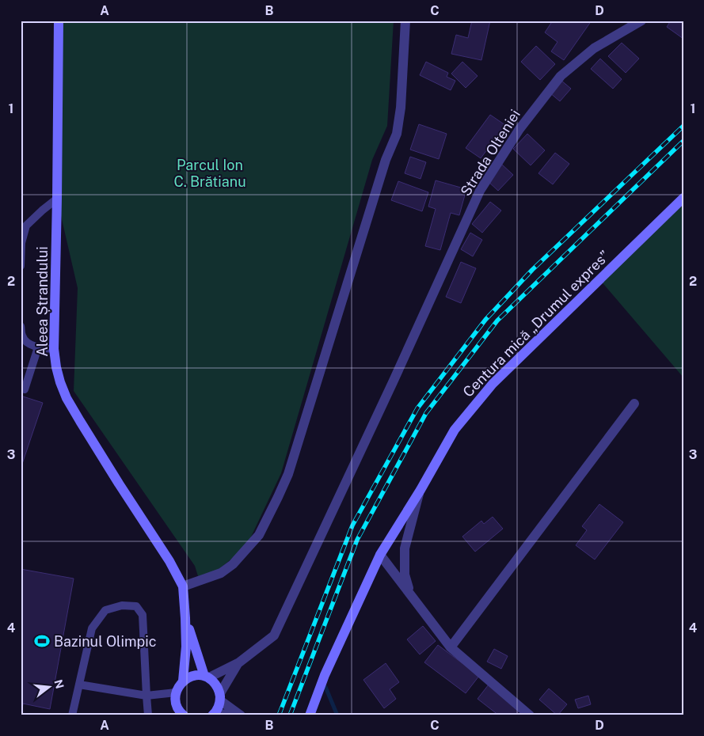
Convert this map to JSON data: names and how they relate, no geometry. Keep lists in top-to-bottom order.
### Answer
{
  "streets": {
    "street": ["Strada Olteniei", "Aleea Ștrandului", "Centura mică „Drumul expres”"]
  },
  "parks": ["Parcul Ion C. Brătianu"],
  "places": {
    "sports": ["Bazinul Olimpic"]
  },
  "north": "right",
  "grid": {
    "columns": [
      "A",
      "B",
      "C",
      "D"
    ],
    "rows": [
      "1",
      "2",
      "3",
      "4"
    ]
  }
}
